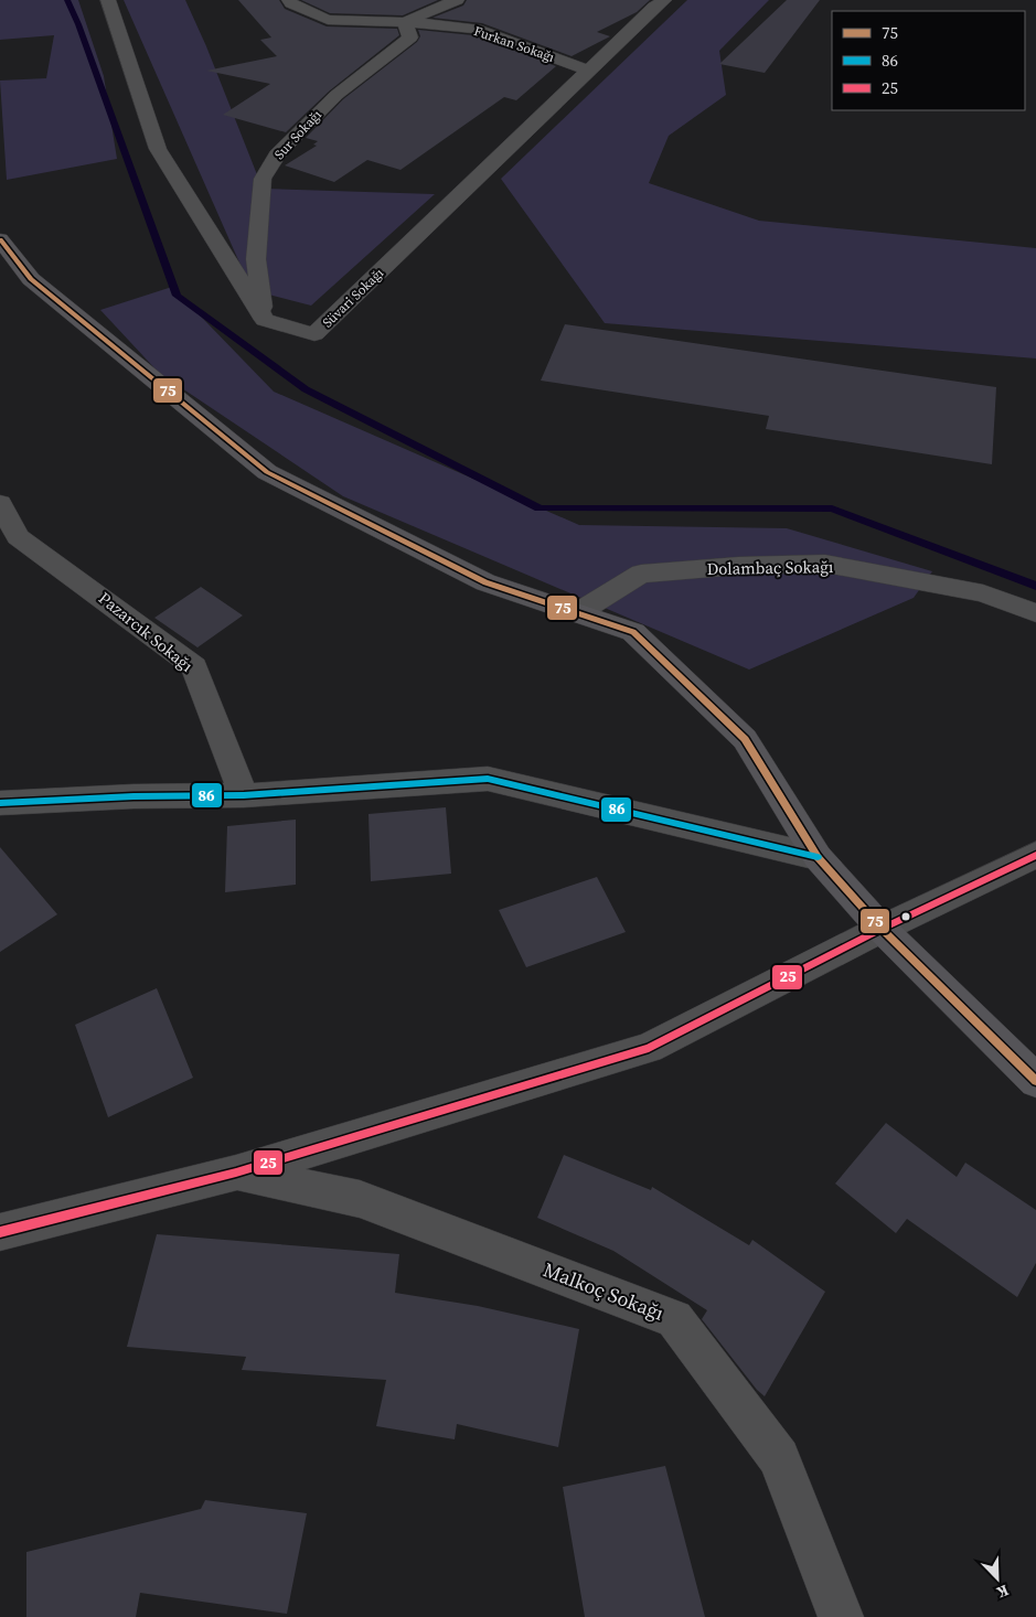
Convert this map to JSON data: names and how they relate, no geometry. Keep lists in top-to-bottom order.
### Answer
{
  "streets": {
    "street": [
      "Furkan Sokağı",
      "Sur Sokağı",
      "Süvari Sokağı",
      "Dolambaç Sokağı",
      "Pazarcık Sokağı",
      "Malkoç Sokağı"
    ]
  },
  "crossings": [
    ["Furkan Sokağı", "Sur Sokağı"],
    ["Furkan Sokağı", "Süvari Sokağı"],
    ["Sur Sokağı", "Süvari Sokağı"]
  ],
  "lines": ["transit line 75", "transit line 86", "transit line 25"],
  "legend": ["75", "86", "25"],
  "north": "bottom right"
}
